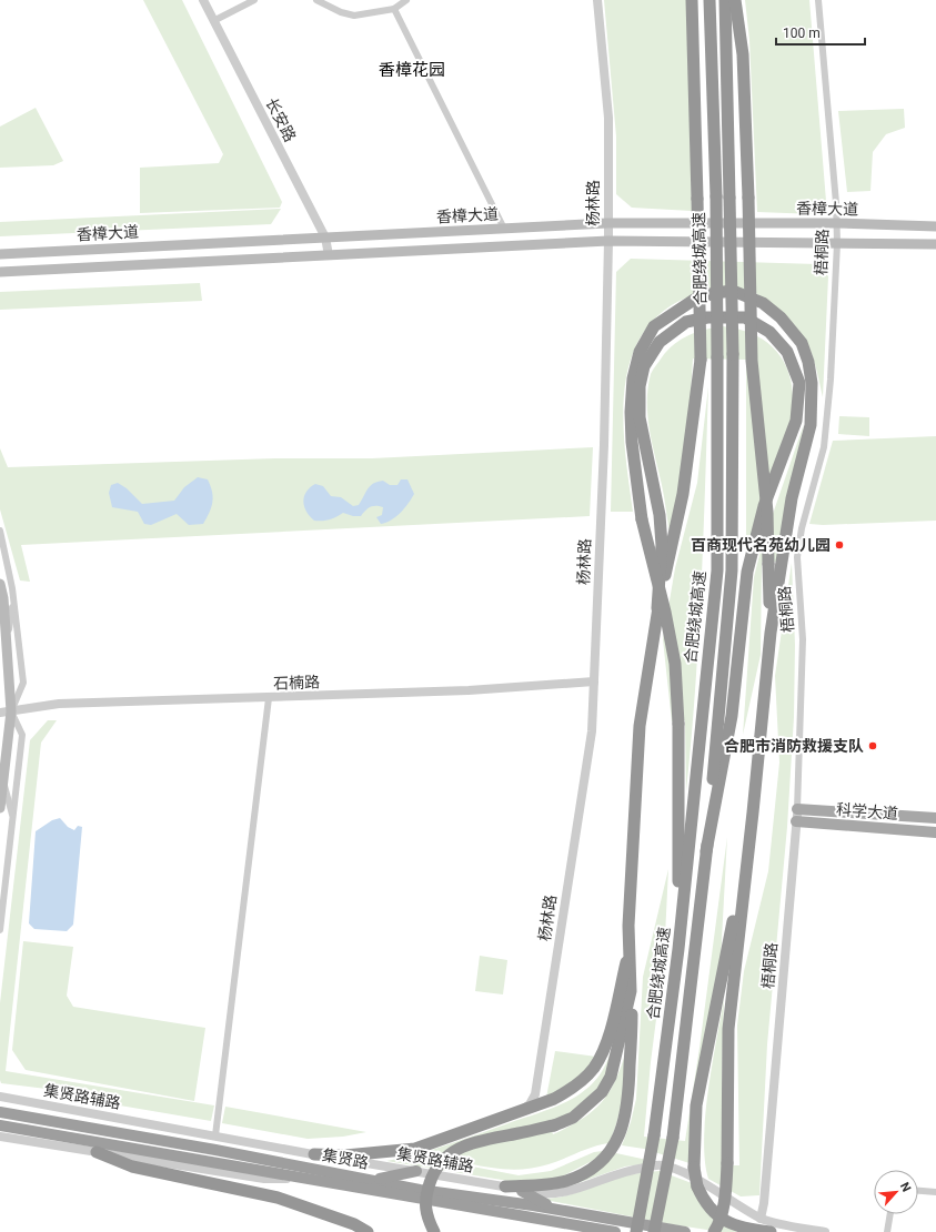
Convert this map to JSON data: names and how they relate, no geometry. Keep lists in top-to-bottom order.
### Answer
{
  "streets": {
    "highway": ["合肥绕城高速", "集贤路"],
    "main road": ["香樟大道", "科学大道"],
    "street": [
      "长安路",
      "杨林路",
      "梧桐路",
      "石楠路",
      "集贤路辅路"
    ]
  },
  "crossings": [
    ["长安路", "香樟大道"],
    ["杨林路", "香樟大道"],
    ["杨林路", "石楠路"],
    ["香樟大道", "梧桐路"],
    ["梧桐路", "科学大道"],
    ["梧桐路", "集贤路辅路"]
  ],
  "districts": ["香樟花园"],
  "places": ["百商现代名苑幼儿园", "合肥市消防救援支队"],
  "scale_bar": "100 m",
  "north": "top right"
}
